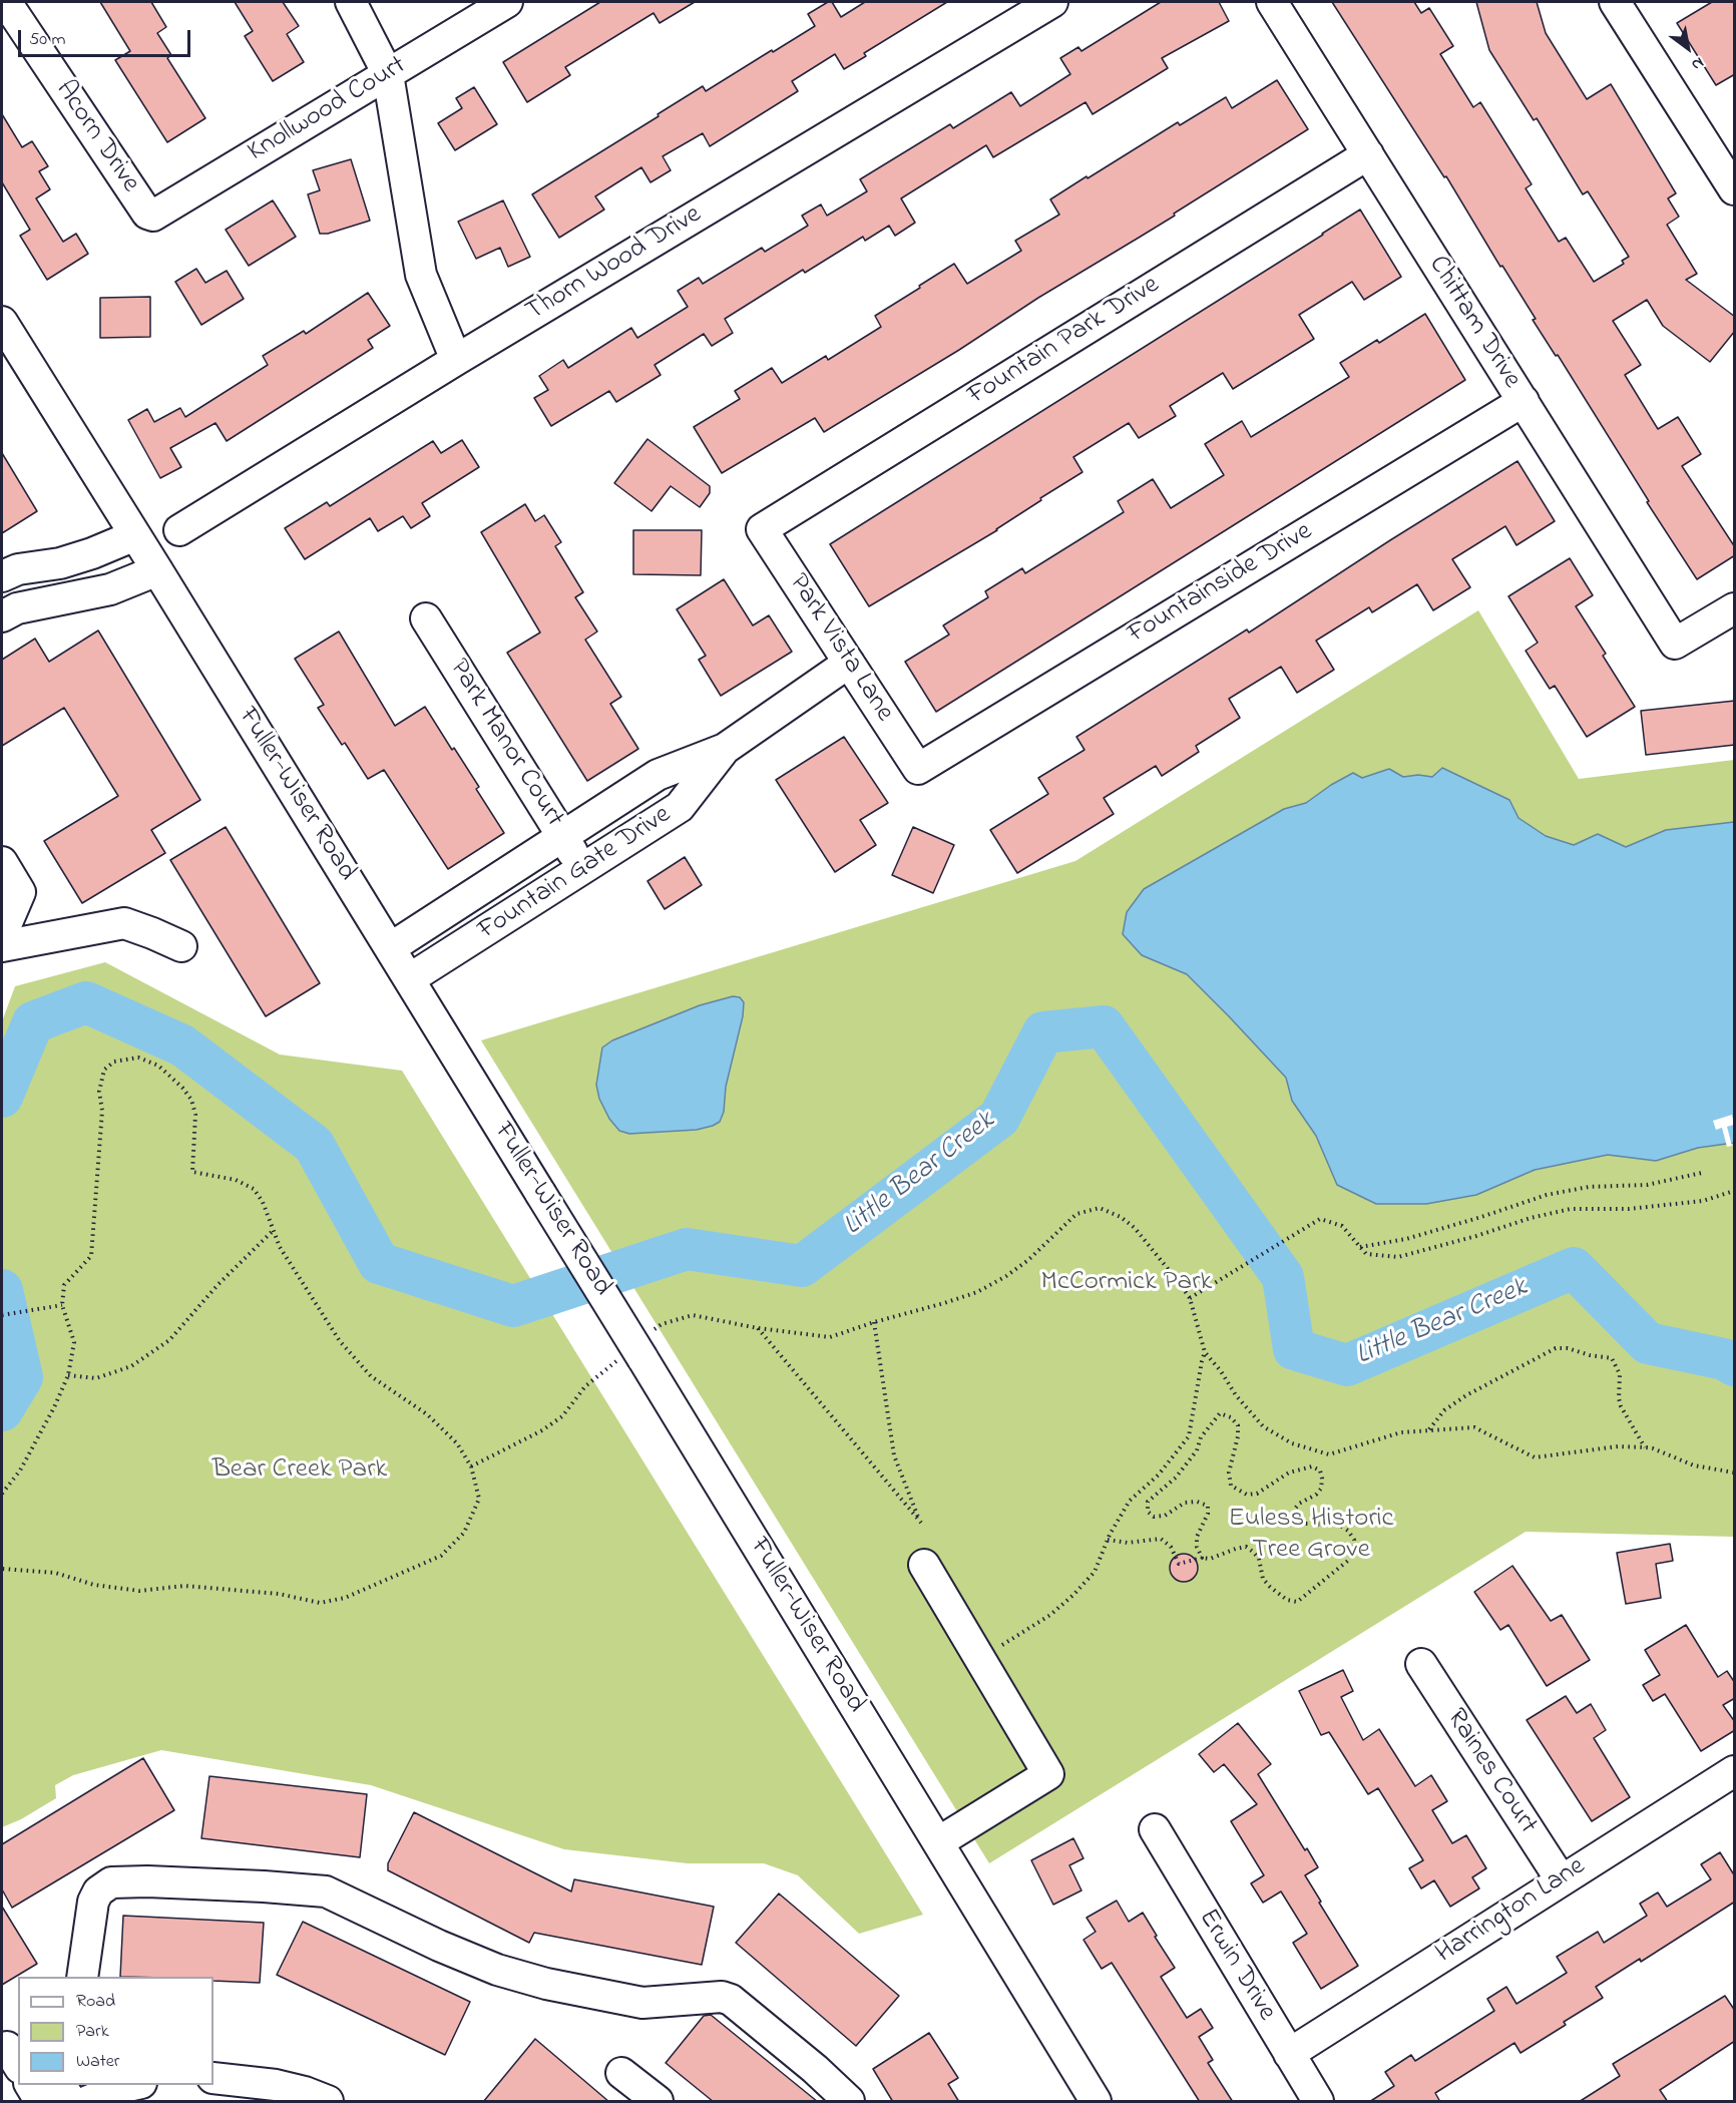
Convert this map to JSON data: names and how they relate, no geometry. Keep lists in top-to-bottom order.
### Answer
{
  "streets": {
    "street": [
      "Knollwood Court",
      "Acorn Drive",
      "Thorn Wood Drive",
      "Chittam Drive",
      "Fountain Park Drive",
      "Fountainside Drive",
      "Park Vista Lane",
      "Park Manor Court",
      "Fuller-Wiser Road",
      "Fountain Gate Drive",
      "Raines Court",
      "Harrington Lane",
      "Erwin Drive"
    ]
  },
  "crossings": [
    ["Knollwood Court", "Acorn Drive"],
    ["Chittam Drive", "Fountain Park Drive"],
    ["Chittam Drive", "Fountainside Drive"],
    ["Fountain Park Drive", "Park Vista Lane"],
    ["Fountainside Drive", "Park Vista Lane"],
    ["Park Vista Lane", "Fountain Gate Drive"],
    ["Park Manor Court", "Fountain Gate Drive"],
    ["Fuller-Wiser Road", "Fountain Gate Drive"],
    ["Raines Court", "Harrington Lane"],
    ["Harrington Lane", "Erwin Drive"]
  ],
  "water": ["Little Bear Creek"],
  "parks": ["McCormick Park", "Bear Creek Park", "Euless Historic Tree Grove"],
  "legend": ["Road", "Park", "Water"],
  "scale_bar": "50 m",
  "north": "bottom right"
}
